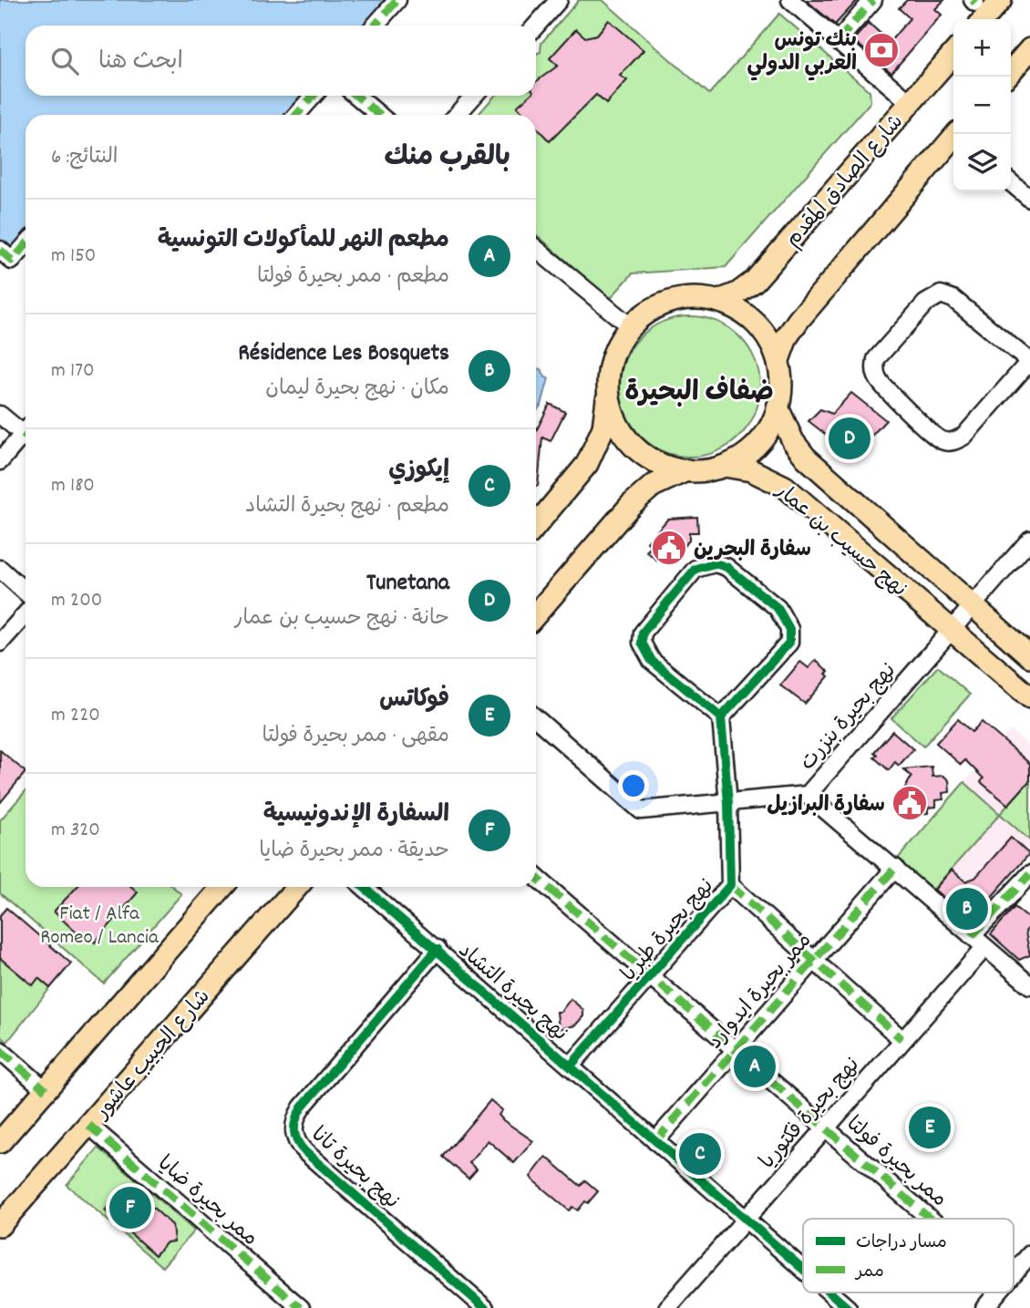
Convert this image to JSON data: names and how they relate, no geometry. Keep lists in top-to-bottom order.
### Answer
{
  "streets": {
    "main road": ["شارع الصادق المقدم", "نهج حسيب بن عمار", "شارع الحبيب عاشور"],
    "street": [
      "نهج بحيرة بنزرت",
      "نهج بحيرة طبريا",
      "ممر بحيرة ايدوارد",
      "نهج بحيرة التشاد",
      "نهج بحيرة فكتوريا",
      "ممر بحيرة فولتا",
      "نهج بحيرة تانا",
      "ممر بحيرة ضايا"
    ]
  },
  "crossings": [
    ["شارع الصادق المقدم", "نهج حسيب بن عمار"],
    ["نهج حسيب بن عمار", "نهج بحيرة بنزرت"],
    ["نهج بحيرة بنزرت", "نهج بحيرة طبريا"],
    ["نهج بحيرة طبريا", "نهج بحيرة التشاد"],
    ["نهج بحيرة طبريا", "ممر بحيرة فولتا"],
    ["ممر بحيرة ايدوارد", "نهج بحيرة التشاد"],
    ["ممر بحيرة ايدوارد", "ممر بحيرة فولتا"],
    ["نهج بحيرة التشاد", "نهج بحيرة فكتوريا"],
    ["نهج بحيرة التشاد", "نهج بحيرة تانا"],
    ["شارع الحبيب عاشور", "ممر بحيرة ضايا"],
    ["نهج بحيرة فكتوريا", "ممر بحيرة فولتا"]
  ],
  "districts": ["ضفاف البحيرة"],
  "parks": ["Fiat / Alfa Romeo / Lancia"],
  "places": {
    "bank": ["بنك تونس العربي الدولي"],
    "public building": ["سفارة البحرين", "سفارة البرازيل"]
  },
  "legend": ["مسار دراجات", "ممر"],
  "page": {
    "map_buttons": ["+", "−"],
    "search": "ابحث هنا",
    "heading": ["بالقرب منك", "النتائج: 6"],
    "list": [
      {
        "mark": "A",
        "name": "مطعم النهر للمأكولات التونسية",
        "note": "مطعم · ممر بحيرة فولتا",
        "value": "150 m"
      },
      {
        "mark": "B",
        "name": "Résidence Les Bosquets",
        "note": "مكان · نهج بحيرة ليمان",
        "value": "170 m"
      },
      {
        "mark": "C",
        "name": "إيكوزي",
        "note": "مطعم · نهج بحيرة التشاد",
        "value": "180 m"
      },
      {
        "mark": "D",
        "name": "Tunetana",
        "note": "حانة · نهج حسيب بن عمار",
        "value": "200 m"
      },
      {
        "mark": "E",
        "name": "فوكاتس",
        "note": "مقهى · ممر بحيرة فولتا",
        "value": "220 m"
      },
      {
        "mark": "F",
        "name": "السفارة الإندونيسية",
        "note": "حديقة · ممر بحيرة ضايا",
        "value": "320 m"
      }
    ],
    "pins": [
      "D",
      "B",
      "A",
      "E",
      "C",
      "F"
    ]
  }
}
